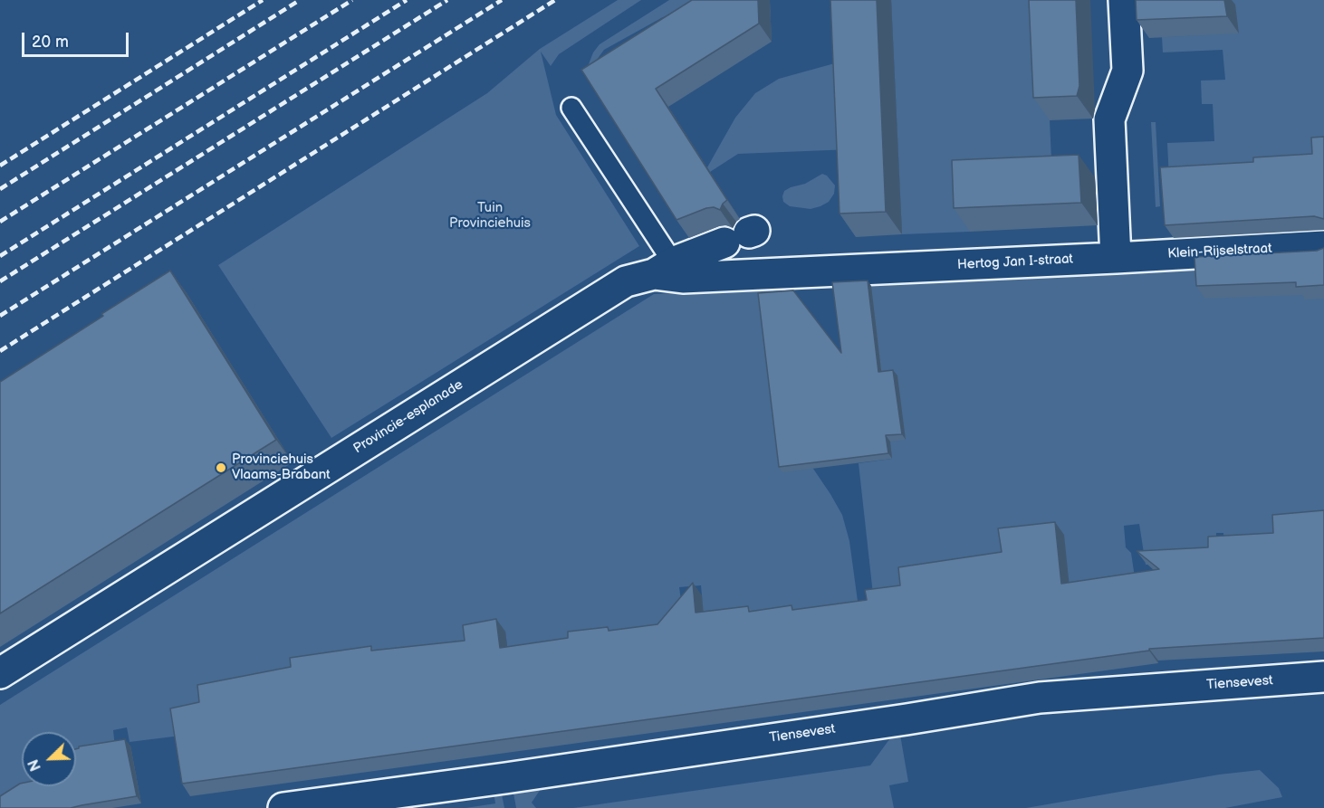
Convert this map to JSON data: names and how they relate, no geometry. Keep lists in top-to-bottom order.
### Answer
{
  "streets": {
    "street": [
      "Klein-Rijselstraat",
      "Hertog Jan I-straat",
      "Provincie-esplanade",
      "Tiensevest"
    ]
  },
  "crossings": [
    ["Klein-Rijselstraat", "Hertog Jan I-straat"],
    ["Hertog Jan I-straat", "Provincie-esplanade"]
  ],
  "parks": ["Tuin Provinciehuis"],
  "places": ["Provinciehuis Vlaams-Brabant"],
  "scale_bar": "20 m",
  "north": "bottom left"
}
